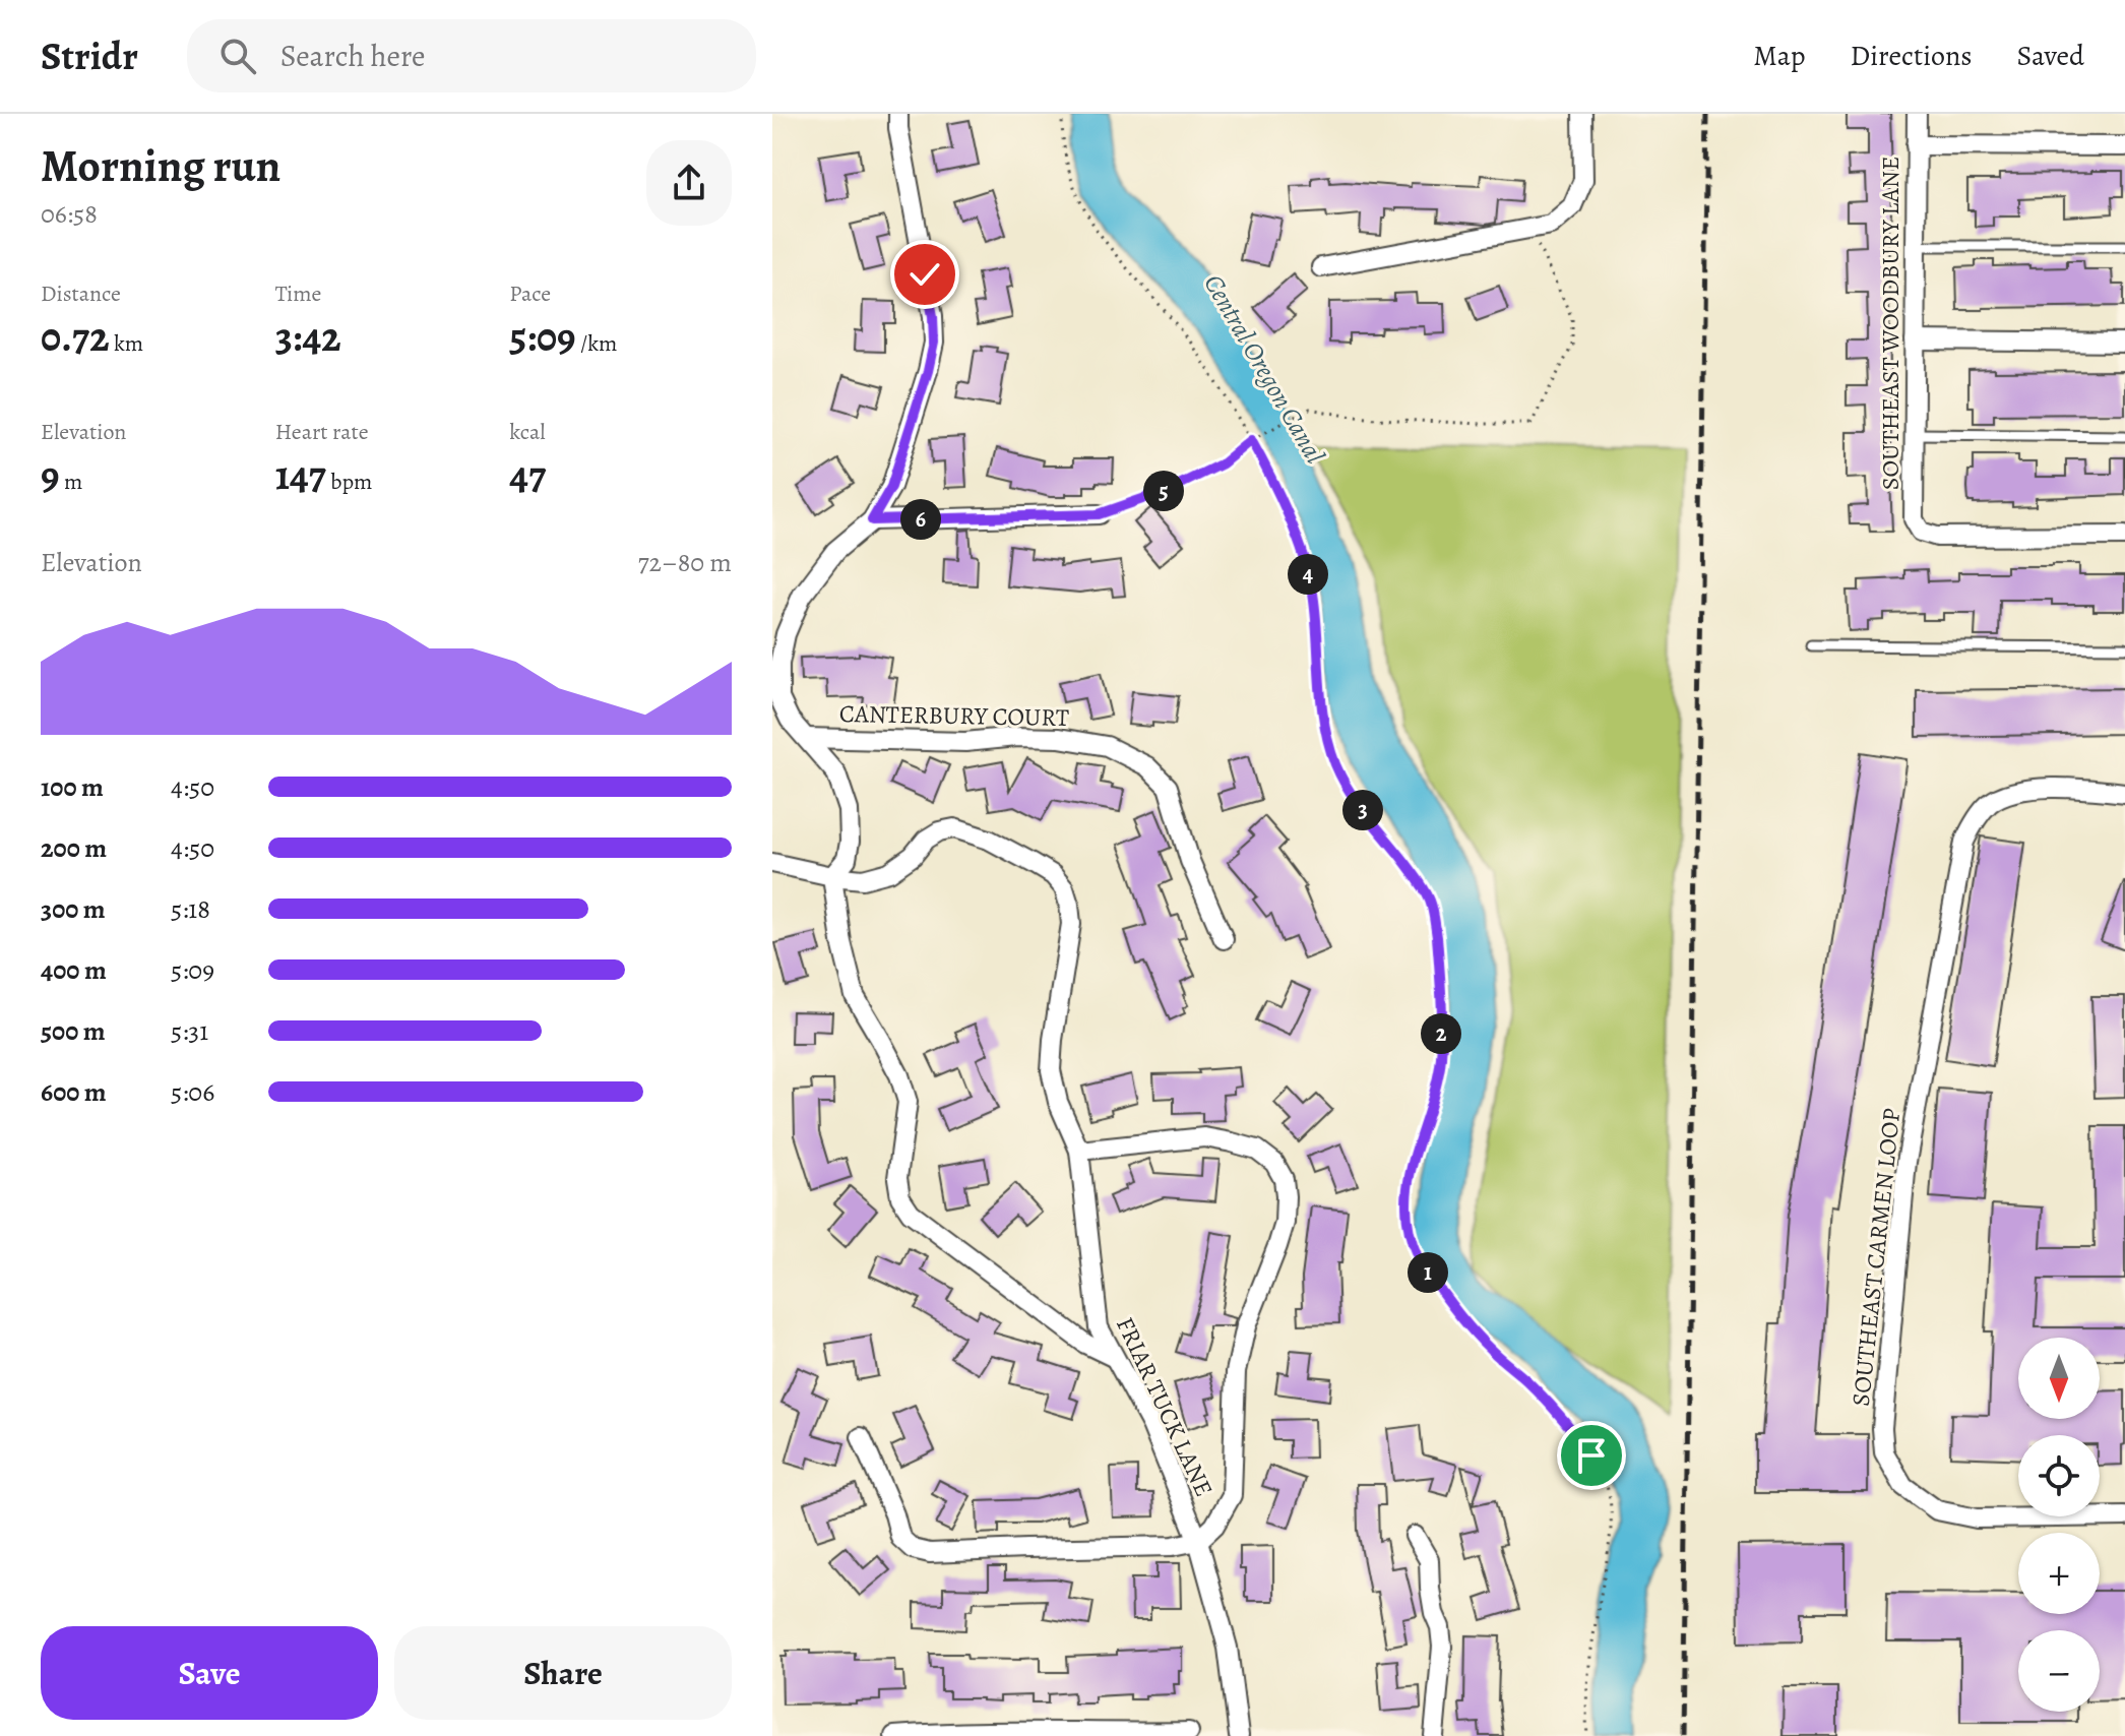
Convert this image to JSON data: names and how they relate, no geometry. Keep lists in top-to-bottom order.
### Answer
{
  "streets": {
    "street": [
      "SOUTHEAST WOODBURY LANE",
      "CANTERBURY COURT",
      "SOUTHEAST CARMEN LOOP",
      "FRIAR TUCK LANE"
    ]
  },
  "water": ["Central Oregon Canal"],
  "north": "bottom",
  "page": {
    "header": "Stridr",
    "search": "Search here",
    "nav": ["Map", "Directions", "Saved"],
    "heading": ["Morning run", "06:58"],
    "stats": [
      ["Distance", "0.72 km"],
      ["Time", "3:42"],
      ["Pace", "5:09 /km"],
      ["Elevation", "9 m"],
      ["Heart rate", "147 bpm"],
      ["kcal", "47"]
    ],
    "pins": [
      "5",
      "6",
      "4",
      "3",
      "2",
      "1"
    ],
    "chart": ["Elevation", "72–80 m"],
    "list": [
      {
        "name": "100 m",
        "note": "4:50"
      },
      {
        "name": "200 m",
        "note": "4:50"
      },
      {
        "name": "300 m",
        "note": "5:18"
      },
      {
        "name": "400 m",
        "note": "5:09"
      },
      {
        "name": "500 m",
        "note": "5:31"
      },
      {
        "name": "600 m",
        "note": "5:06"
      }
    ],
    "map_buttons": ["+", "−"],
    "buttons": ["Save", "Share"]
  }
}
